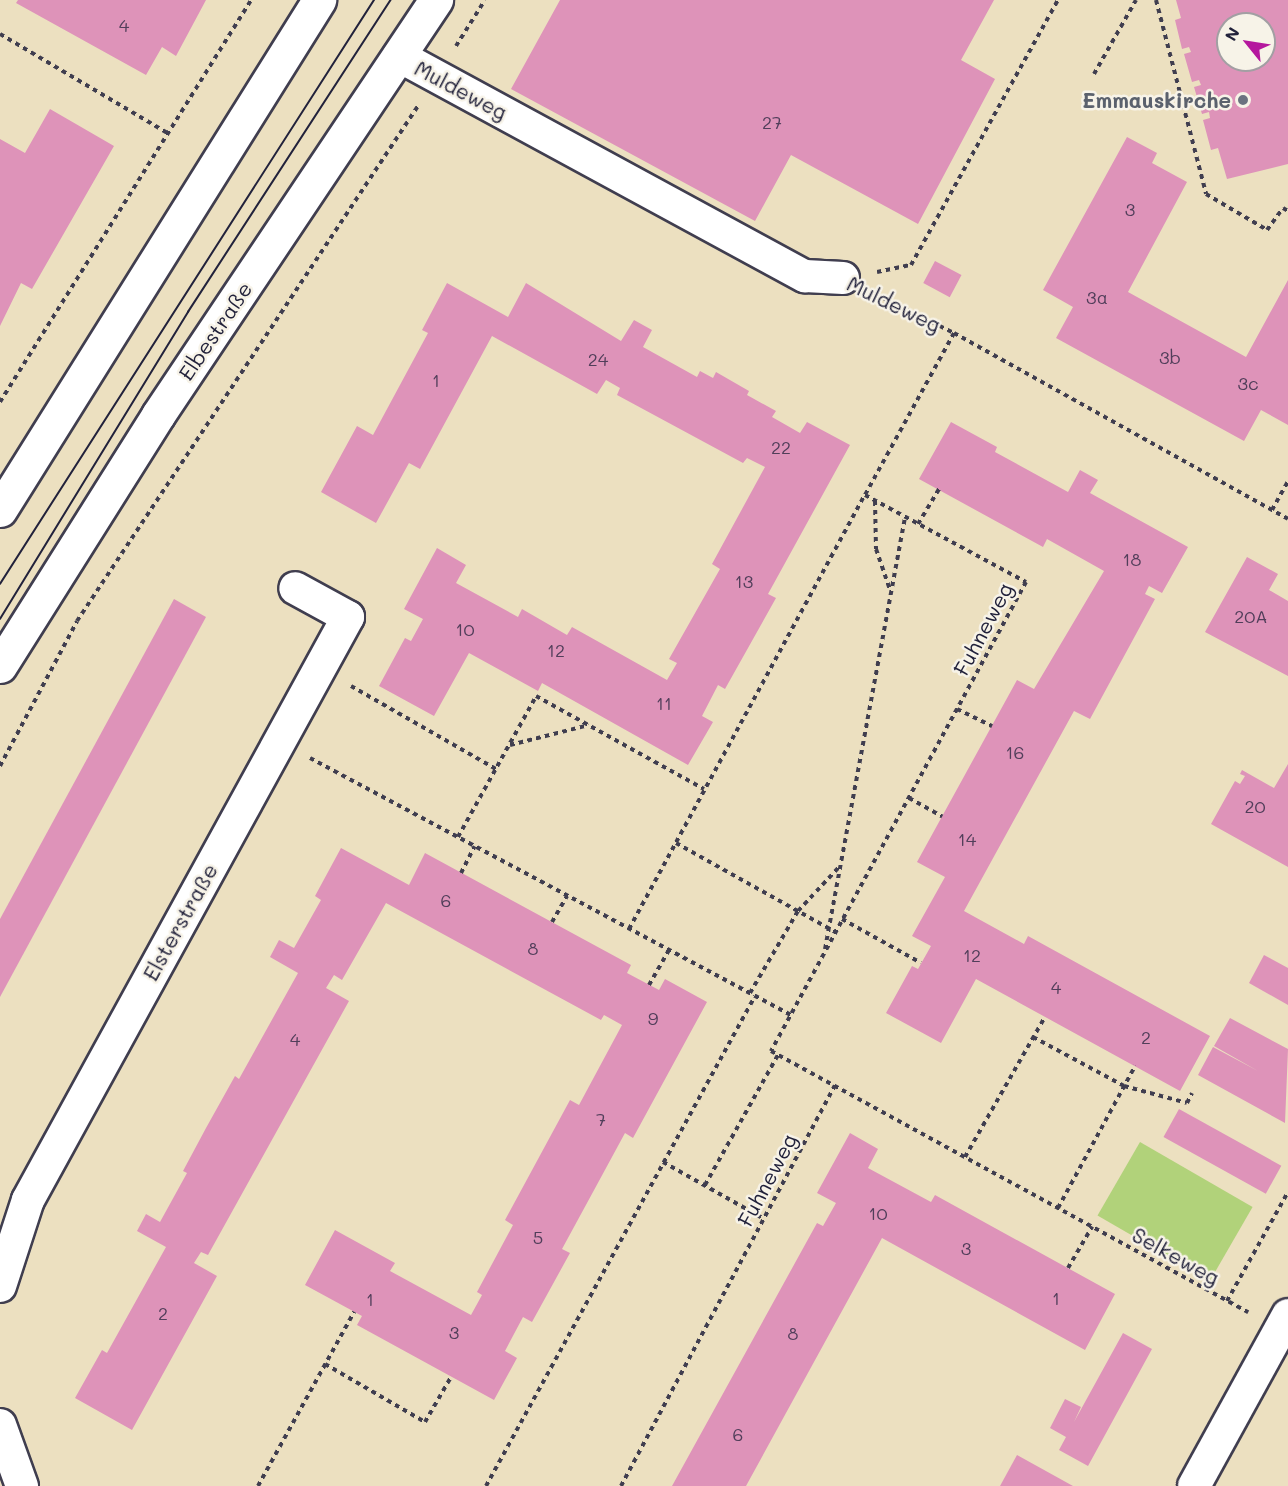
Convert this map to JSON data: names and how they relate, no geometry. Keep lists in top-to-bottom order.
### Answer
{
  "streets": {
    "street": ["Muldeweg", "Elbestraße", "Elsterstraße"],
    "path": ["Fuhneweg", "Selkeweg"]
  },
  "crossings": [
    ["Muldeweg", "Elbestraße"],
    ["Fuhneweg", "Selkeweg"]
  ],
  "places": ["Emmauskirche"],
  "house_numbers": [
    "4",
    "27",
    "3",
    "3a",
    "3b",
    "24",
    "1",
    "3c",
    "22",
    "18",
    "13",
    "20A",
    "10",
    "12",
    "11",
    "16",
    "20",
    "14",
    "6",
    "8",
    "12",
    "4",
    "9",
    "2",
    "4",
    "7",
    "10",
    "5",
    "3",
    "1",
    "1",
    "2",
    "3",
    "8",
    "6"
  ],
  "north": "top left"
}
